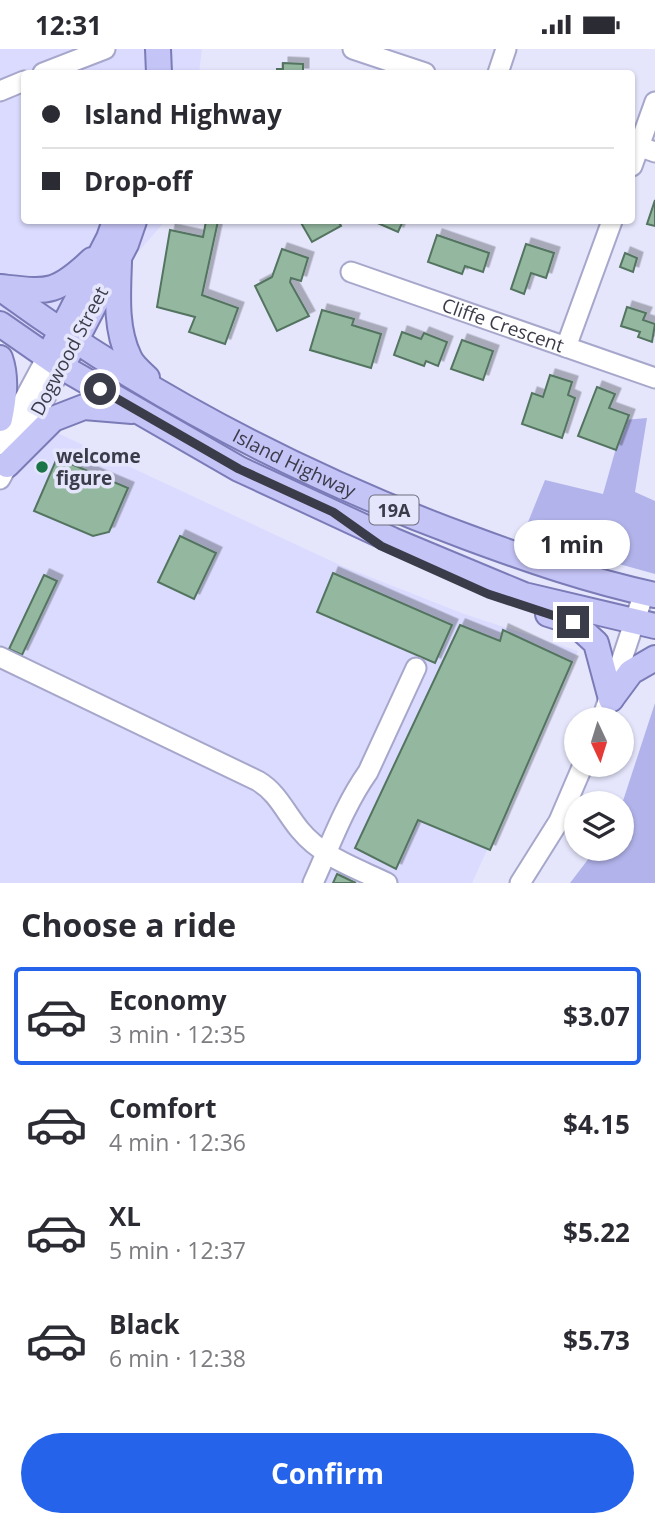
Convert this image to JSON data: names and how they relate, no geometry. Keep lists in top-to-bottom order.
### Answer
{
  "streets": {
    "main road": ["Dogwood Street", "Island Highway", "19A"],
    "street": ["Cliffe Crescent"]
  },
  "crossings": [
    ["Dogwood Street", "Island Highway"]
  ],
  "places": ["welcome figure"],
  "north": "bottom",
  "page": {
    "status": "12:31",
    "banner": ["Island Highway", "Drop-off"],
    "bubble": "1 min",
    "heading": "Choose a ride",
    "list": [
      {
        "name": "Economy",
        "note": "3 min · 12:35",
        "value": "$3.07"
      },
      {
        "name": "Comfort",
        "note": "4 min · 12:36",
        "value": "$4.15"
      },
      {
        "name": "XL",
        "note": "5 min · 12:37",
        "value": "$5.22"
      },
      {
        "name": "Black",
        "note": "6 min · 12:38",
        "value": "$5.73"
      }
    ],
    "buttons": "Confirm"
  }
}
